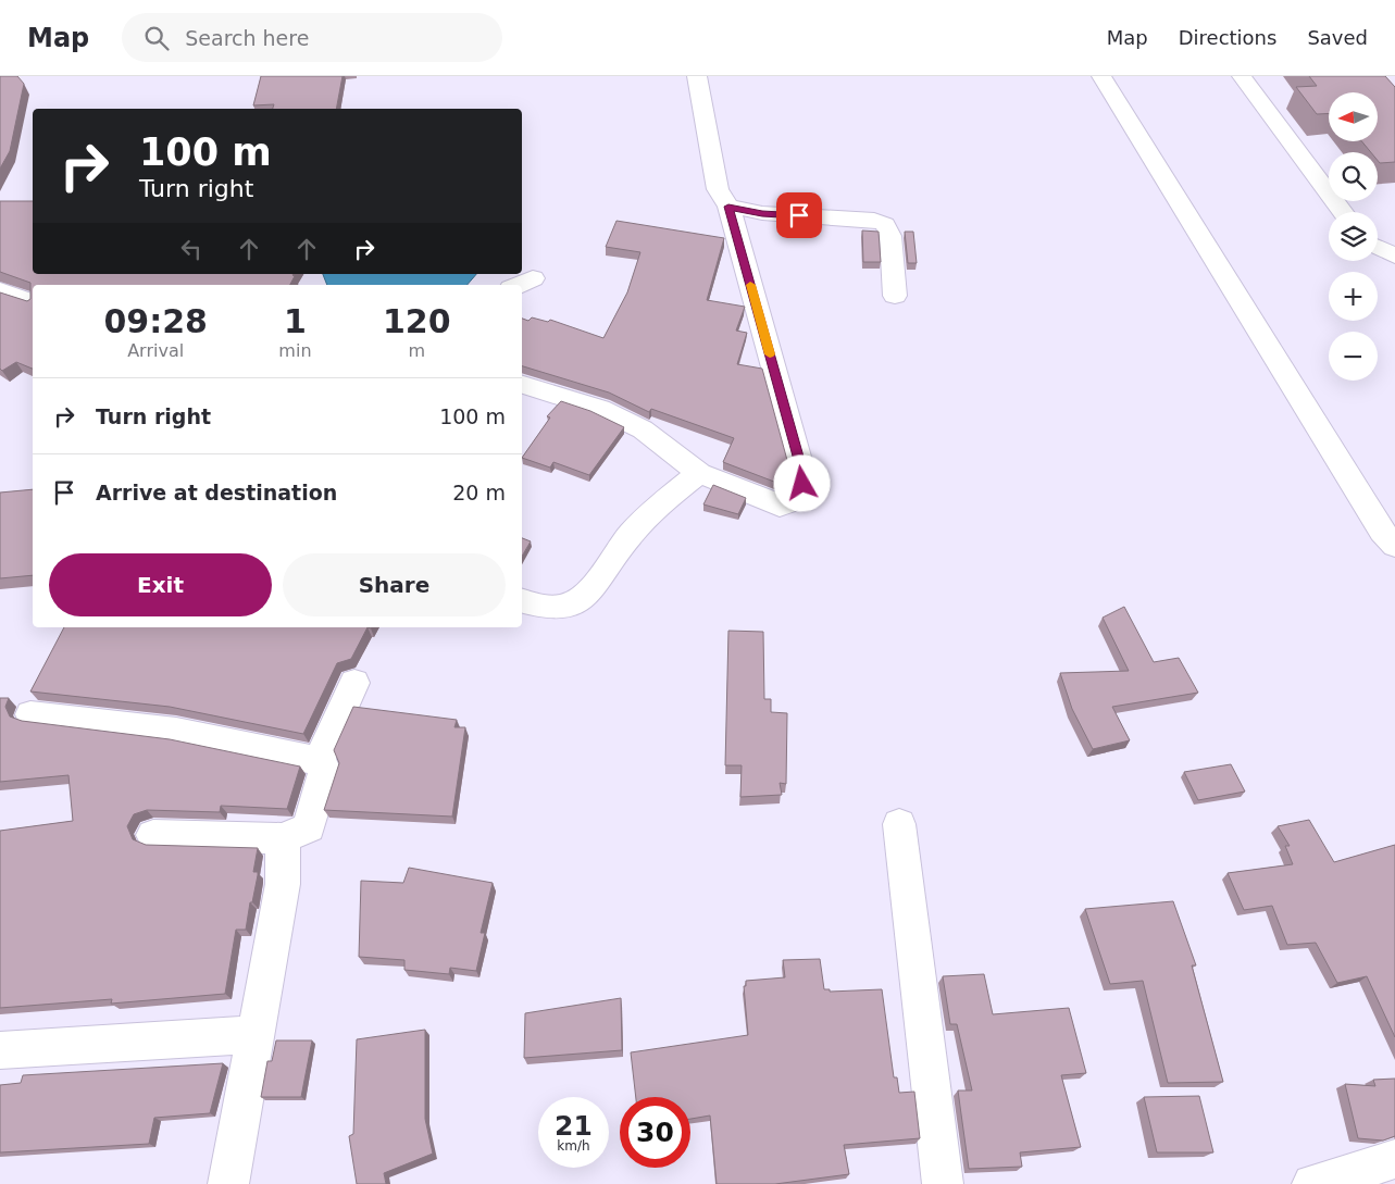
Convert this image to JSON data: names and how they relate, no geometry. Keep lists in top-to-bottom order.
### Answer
{
  "north": "left",
  "page": {
    "header": "Map",
    "search": "Search here",
    "nav": ["Map", "Directions", "Saved"],
    "map_buttons": ["+", "−"],
    "turn": ["100 m", "Turn right"],
    "eta": [
      "09:28",
      "Arrival",
      "1",
      "min",
      "120",
      "m"
    ],
    "list": [
      {
        "name": "Turn right",
        "value": "100 m"
      },
      {
        "name": "Arrive at destination",
        "value": "20 m"
      }
    ],
    "buttons": ["Exit", "Share"],
    "speed": "21 km/h",
    "limit": "30"
  }
}
